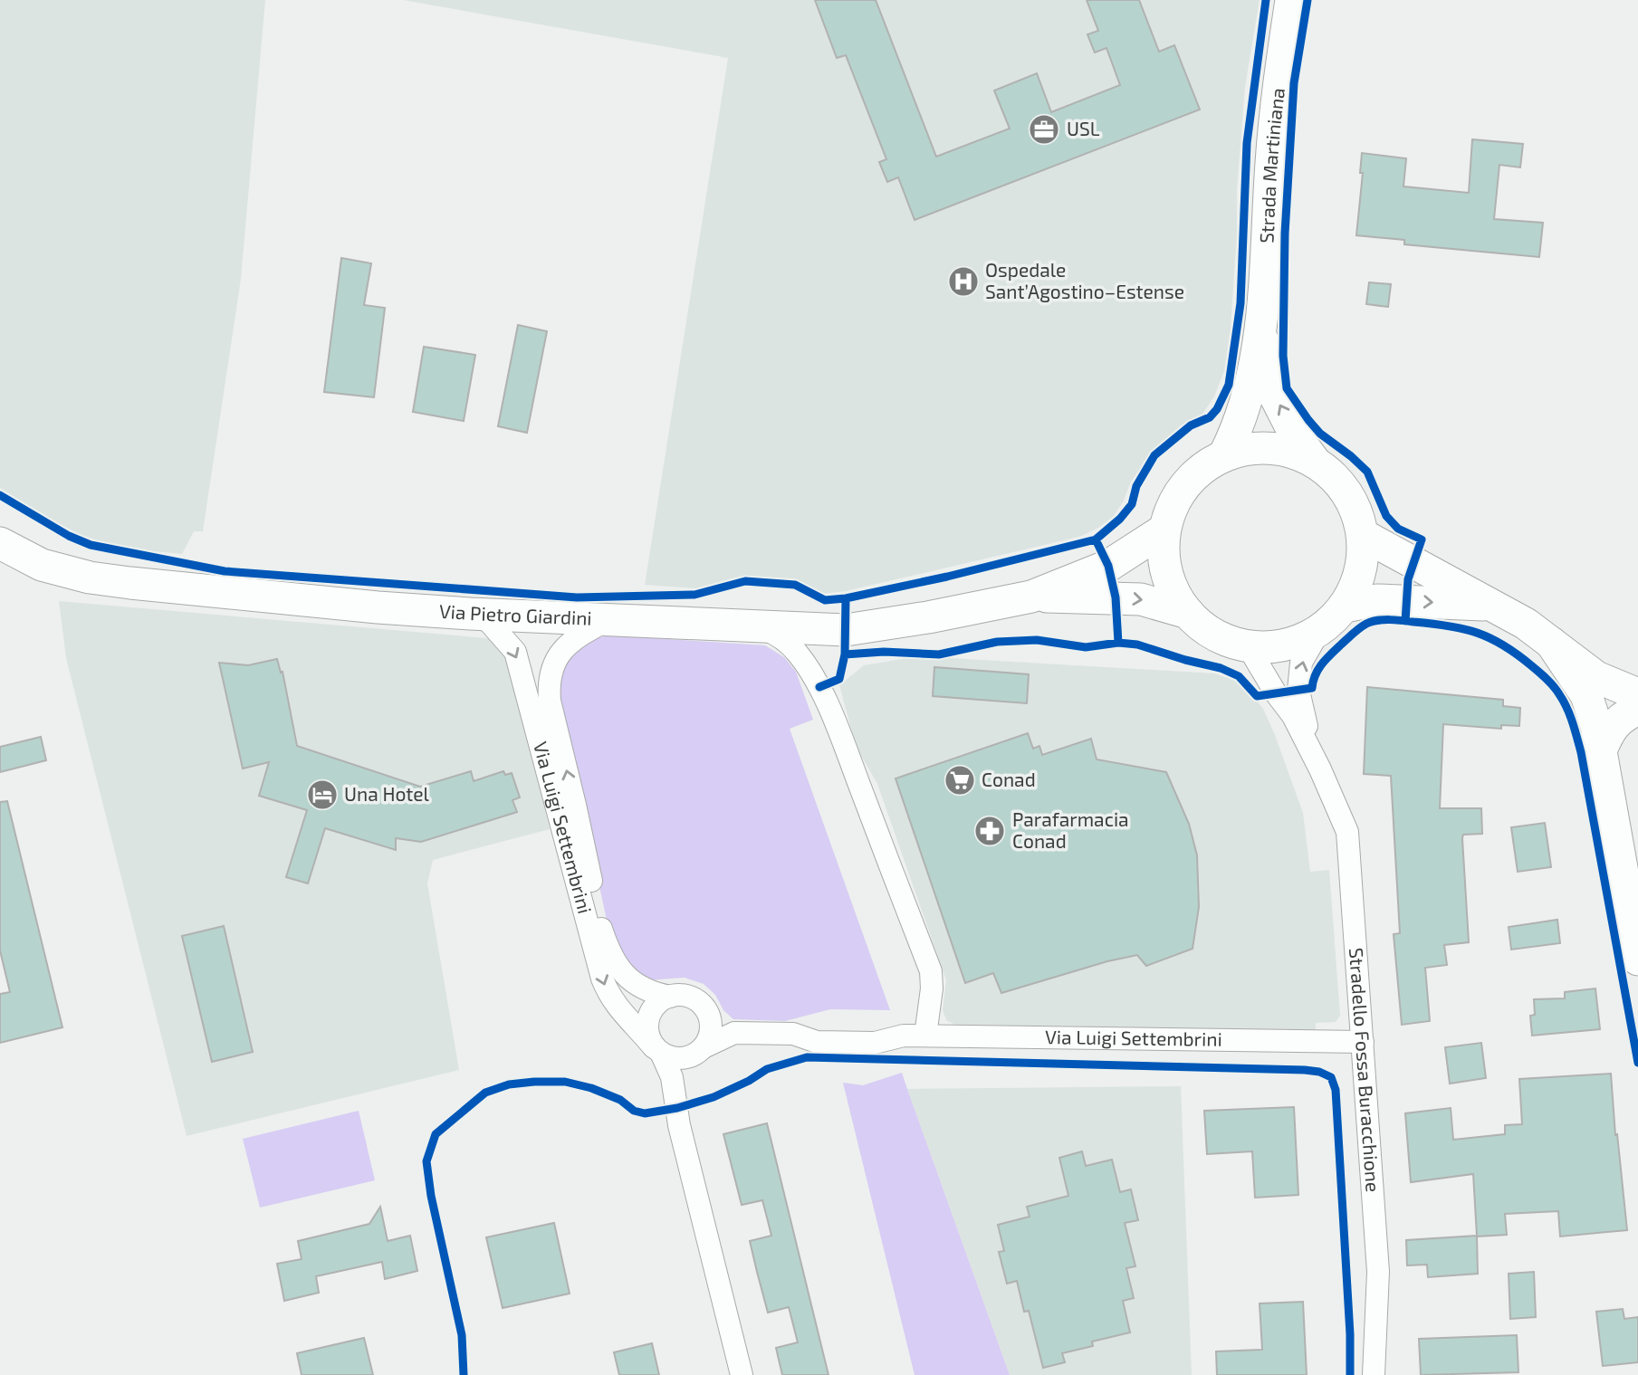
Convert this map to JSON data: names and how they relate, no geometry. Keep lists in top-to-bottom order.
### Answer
{
  "streets": {
    "main road": ["Strada Martiniana", "Via Pietro Giardini"],
    "street": ["Via Luigi Settembrini", "Stradello Fossa Buracchione"]
  },
  "crossings": [
    ["Strada Martiniana", "Via Pietro Giardini"],
    ["Via Pietro Giardini", "Via Luigi Settembrini"],
    ["Via Luigi Settembrini", "Stradello Fossa Buracchione"]
  ],
  "places": {
    "office": ["USL"],
    "hospital": ["Ospedale Sant’Agostino–Estense"],
    "supermarket": ["Conad"],
    "hotel": ["Una Hotel"],
    "pharmacy": ["Parafarmacia Conad"]
  }
}
